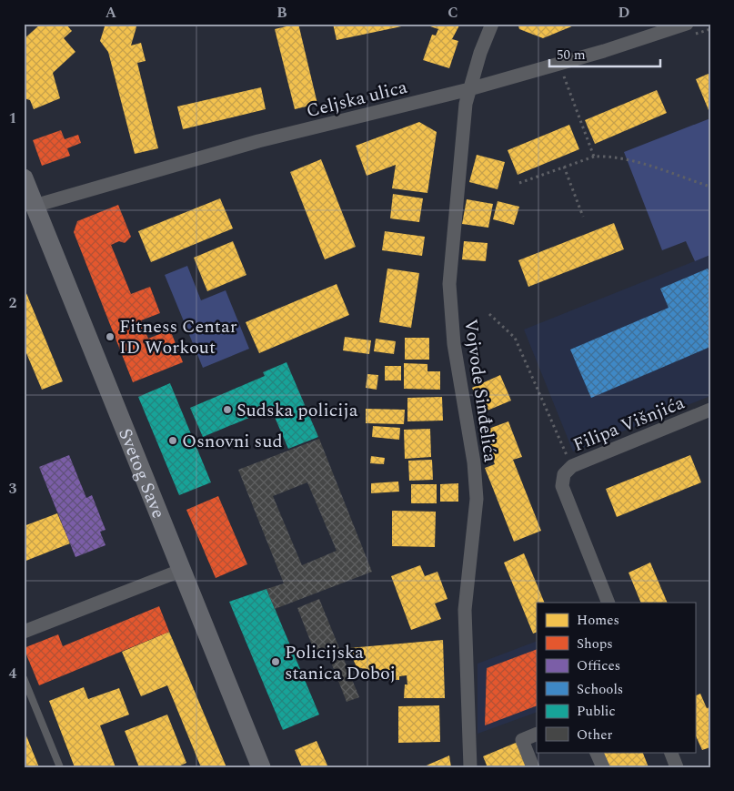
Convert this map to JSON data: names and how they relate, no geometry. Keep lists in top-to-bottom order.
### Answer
{
  "streets": {
    "street": [
      "Celjska ulica",
      "Vojvode Sinđelića",
      "Filipa Višnjića",
      "Svetog Save"
    ]
  },
  "crossings": [
    ["Celjska ulica", "Vojvode Sinđelića"],
    ["Celjska ulica", "Svetog Save"]
  ],
  "places": [
    "Fitness Centar ID Workout",
    "Sudska policija",
    "Osnovni sud",
    "Policijska stanica Doboj"
  ],
  "legend": [
    "Homes",
    "Shops",
    "Offices",
    "Schools",
    "Public",
    "Other"
  ],
  "scale_bar": "50 m",
  "grid": {
    "columns": [
      "A",
      "B",
      "C",
      "D"
    ],
    "rows": [
      "1",
      "2",
      "3",
      "4"
    ]
  }
}
